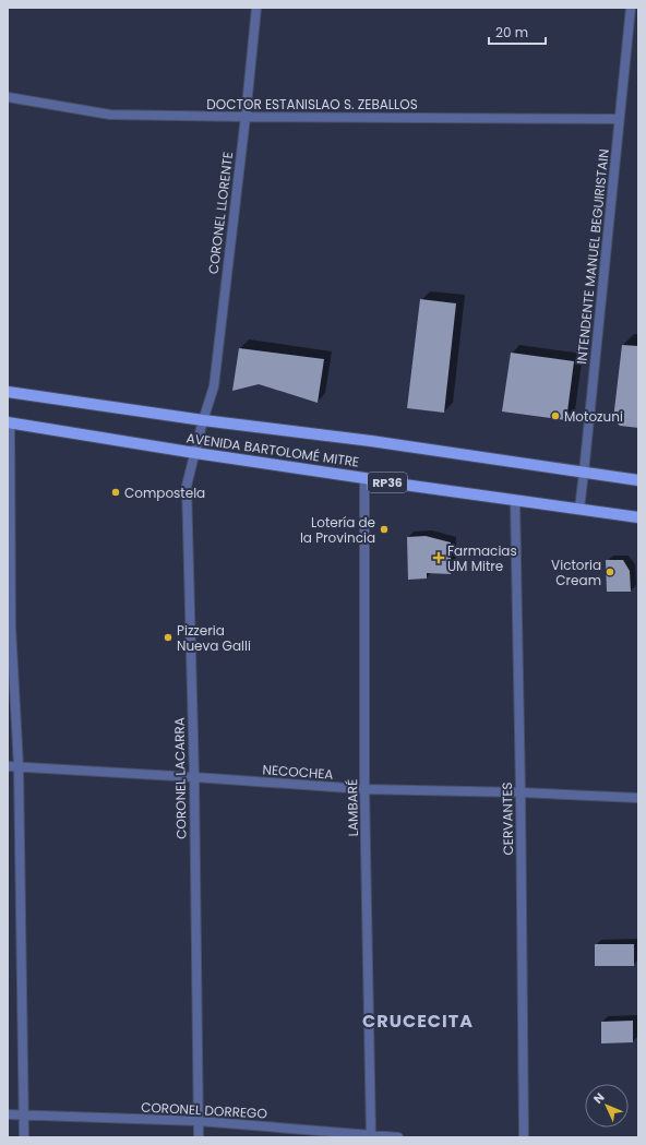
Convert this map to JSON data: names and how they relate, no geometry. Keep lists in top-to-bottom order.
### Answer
{
  "streets": {
    "main road": ["AVENIDA BARTOLOMÉ MITRE", "RP36"],
    "street": [
      "DOCTOR ESTANISLAO S. ZEBALLOS",
      "CORONEL LLORENTE",
      "INTENDENTE MANUEL BEGUIRISTAIN",
      "NECOCHEA",
      "CORONEL LACARRA",
      "LAMBARÉ",
      "CERVANTES",
      "CORONEL DORREGO"
    ]
  },
  "crossings": [
    ["DOCTOR ESTANISLAO S. ZEBALLOS", "CORONEL LLORENTE"],
    ["DOCTOR ESTANISLAO S. ZEBALLOS", "INTENDENTE MANUEL BEGUIRISTAIN"],
    ["CORONEL LLORENTE", "AVENIDA BARTOLOMÉ MITRE"],
    ["CORONEL LLORENTE", "CORONEL LACARRA"],
    ["INTENDENTE MANUEL BEGUIRISTAIN", "AVENIDA BARTOLOMÉ MITRE"],
    ["AVENIDA BARTOLOMÉ MITRE", "CORONEL LACARRA"],
    ["AVENIDA BARTOLOMÉ MITRE", "LAMBARÉ"],
    ["AVENIDA BARTOLOMÉ MITRE", "CERVANTES"],
    ["NECOCHEA", "CORONEL LACARRA"],
    ["NECOCHEA", "LAMBARÉ"],
    ["NECOCHEA", "CERVANTES"],
    ["CORONEL LACARRA", "CORONEL DORREGO"],
    ["LAMBARÉ", "CORONEL DORREGO"]
  ],
  "districts": ["CRUCECITA"],
  "places": {
    "other": [
      "Motozuni",
      "Compostela",
      "Lotería de la Provincia",
      "Victoria Cream",
      "Pizzeria Nueva Galli"
    ],
    "health": ["Farmacias UM Mitre"]
  },
  "scale_bar": "20 m",
  "north": "top left"
}
